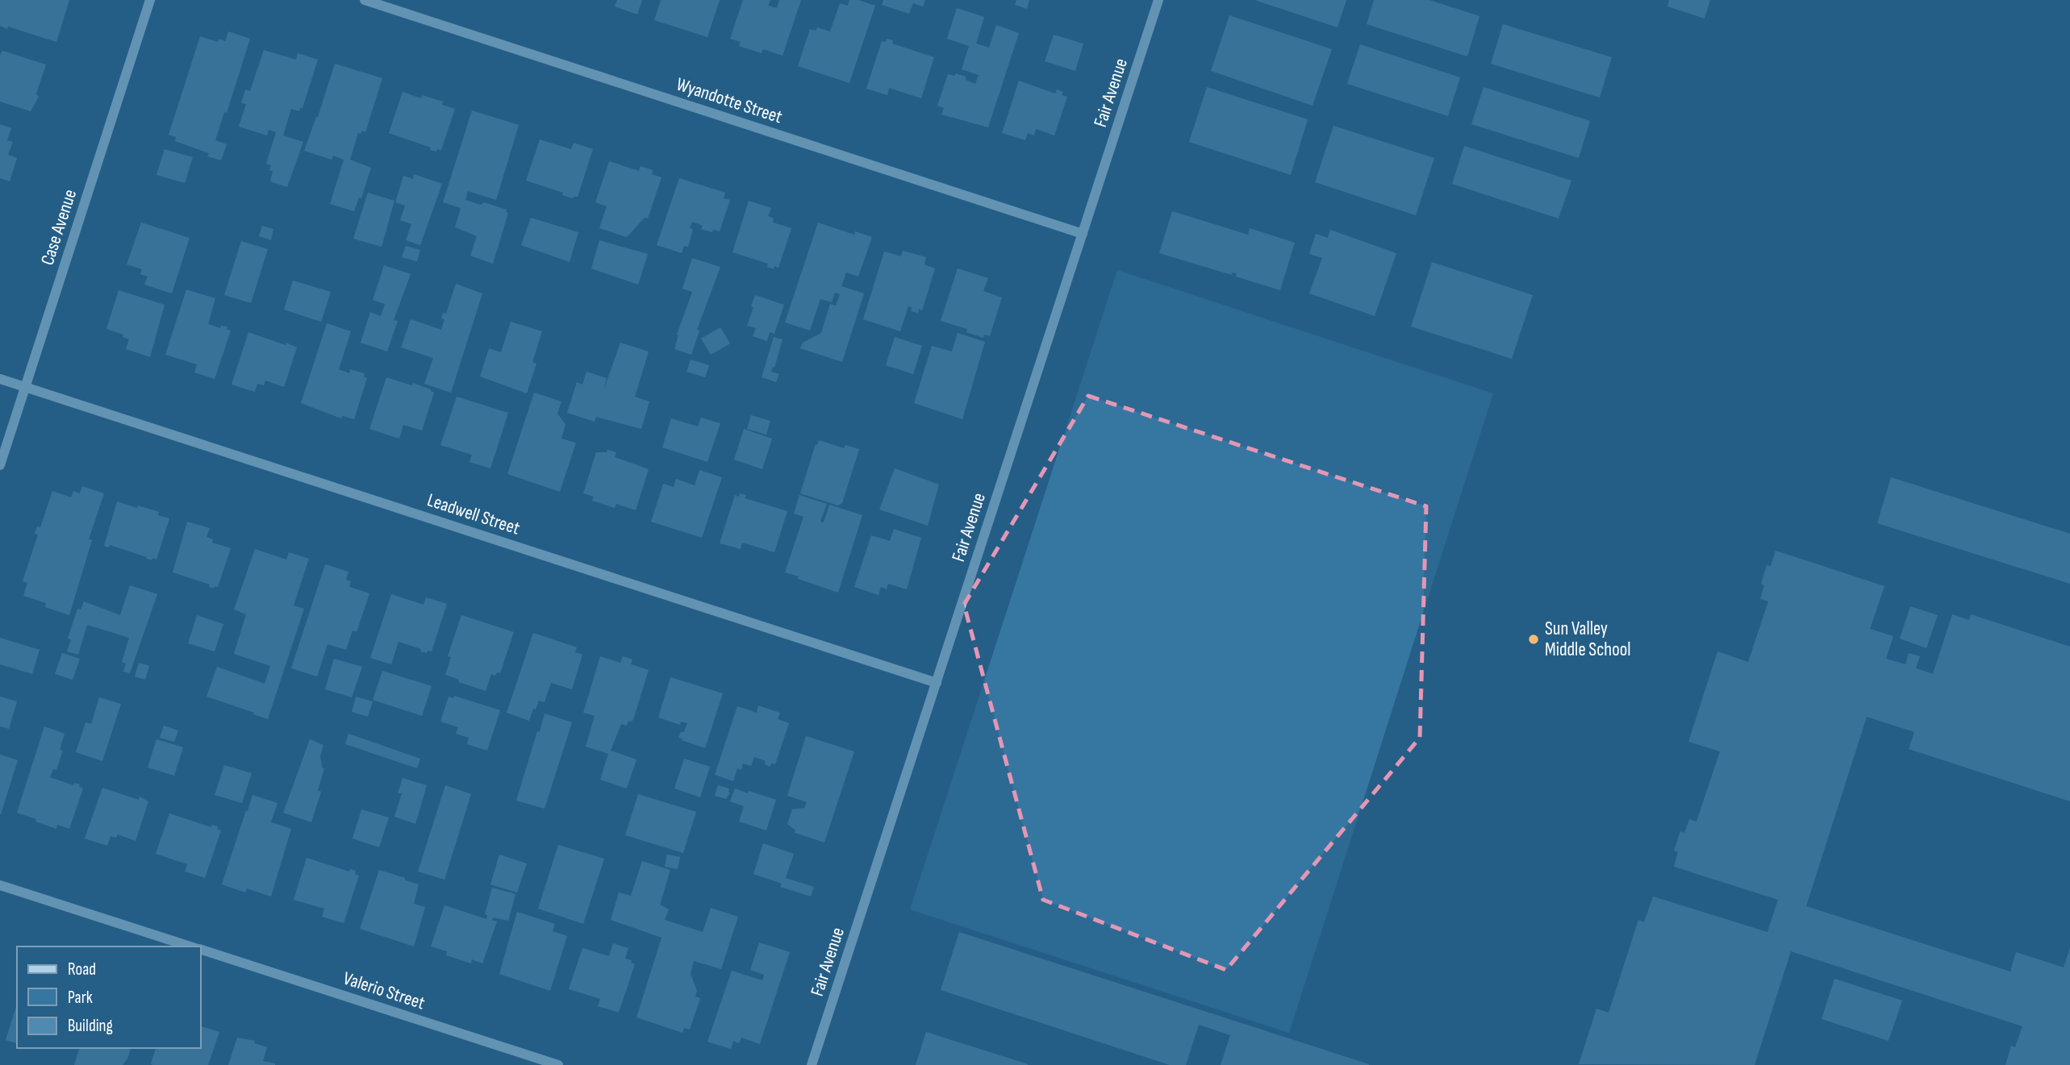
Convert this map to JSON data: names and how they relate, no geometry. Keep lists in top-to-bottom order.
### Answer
{
  "streets": {
    "street": [
      "Fair Avenue",
      "Wyandotte Street",
      "Case Avenue",
      "Leadwell Street",
      "Valerio Street"
    ]
  },
  "crossings": [
    ["Fair Avenue", "Wyandotte Street"],
    ["Fair Avenue", "Leadwell Street"],
    ["Case Avenue", "Leadwell Street"]
  ],
  "places": ["Sun Valley Middle School"],
  "legend": ["Road", "Park", "Building"]
}
